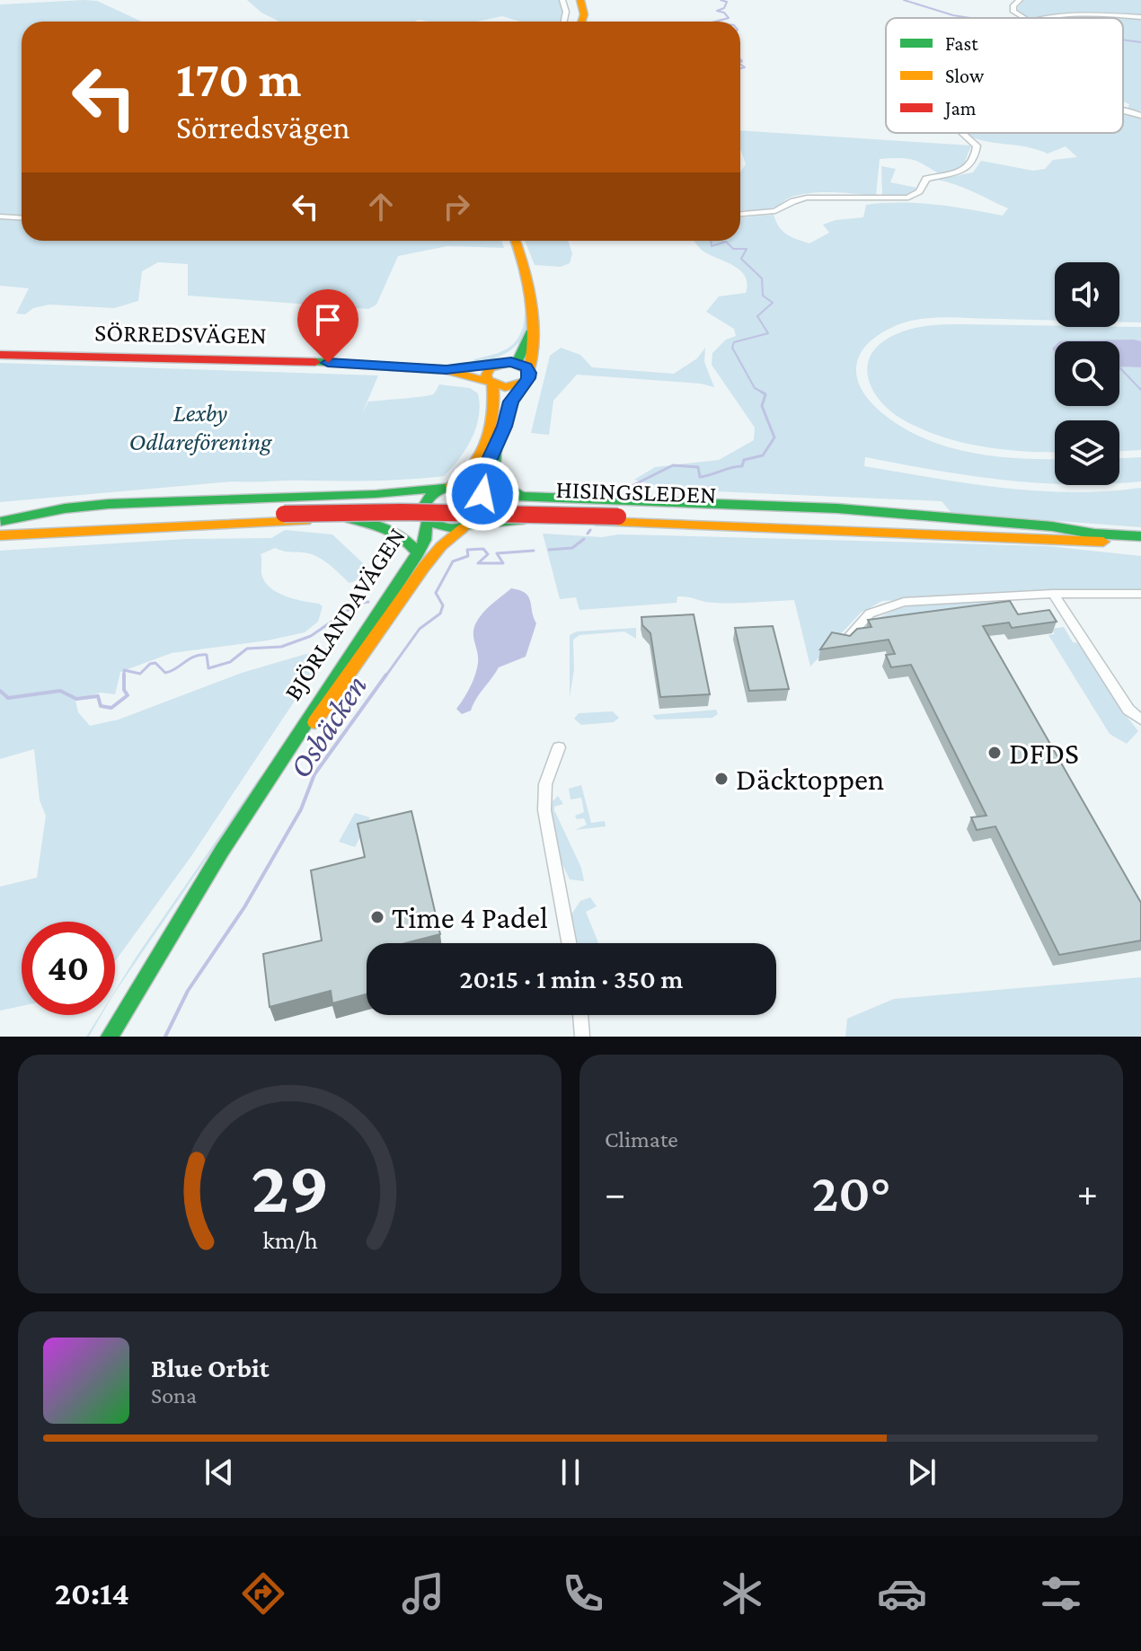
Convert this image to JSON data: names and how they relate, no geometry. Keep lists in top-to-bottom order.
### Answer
{
  "streets": {
    "main road": ["SÖRREDSVÄGEN", "HISINGSLEDEN", "BJÖRLANDAVÄGEN"]
  },
  "water": ["Osbäcken"],
  "parks": ["Lexby Odlareförening"],
  "places": ["DFDS", "Däcktoppen", "Time 4 Padel"],
  "legend": ["Fast", "Slow", "Jam"],
  "page": {
    "turn": ["170 m", "Sörredsvägen"],
    "limit": "40",
    "trip": "20:15 · 1 min · 350 m",
    "tile": "Climate",
    "heat": ["−", "20°", "+"],
    "song": ["Blue Orbit", "Sona"],
    "tabs": "20:14",
    "gauge": ["29", "km/h"]
  }
}
